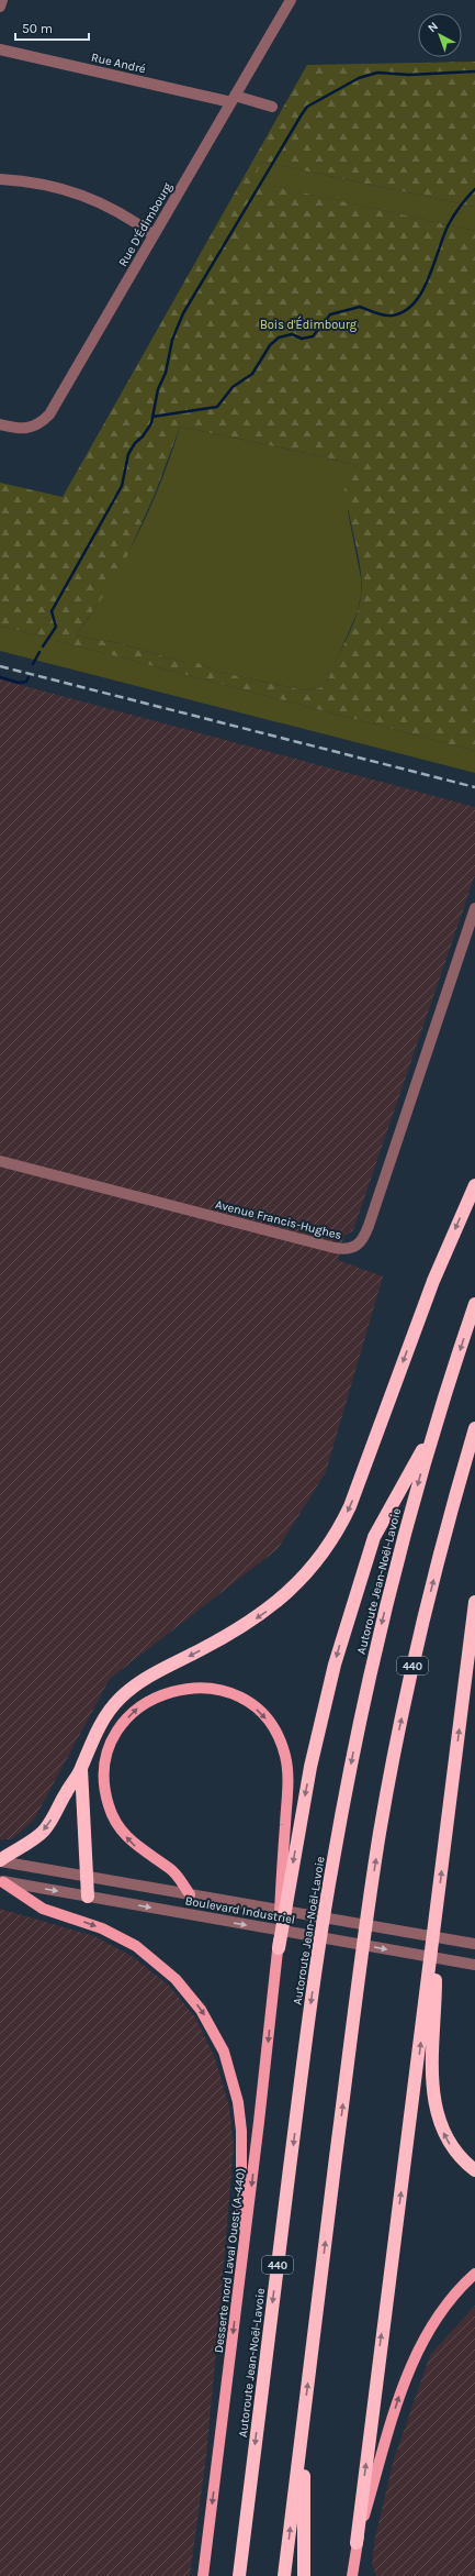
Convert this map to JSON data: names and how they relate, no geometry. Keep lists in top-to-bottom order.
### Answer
{
  "streets": {
    "highway": ["Autoroute Jean-Noël-Lavoie", "440"],
    "main road": ["Desserte nord Laval Ouest (A-440)"],
    "street": [
      "Rue André",
      "Rue D'Édimbourg",
      "Avenue Francis-Hughes",
      "Boulevard Industriel"
    ]
  },
  "crossings": [
    ["Rue André", "Rue D'Édimbourg"]
  ],
  "one_way": ["Desserte nord Laval Ouest (A-440)"],
  "parks": ["Bois d'Édimbourg"],
  "scale_bar": "50 m",
  "north": "top left"
}
